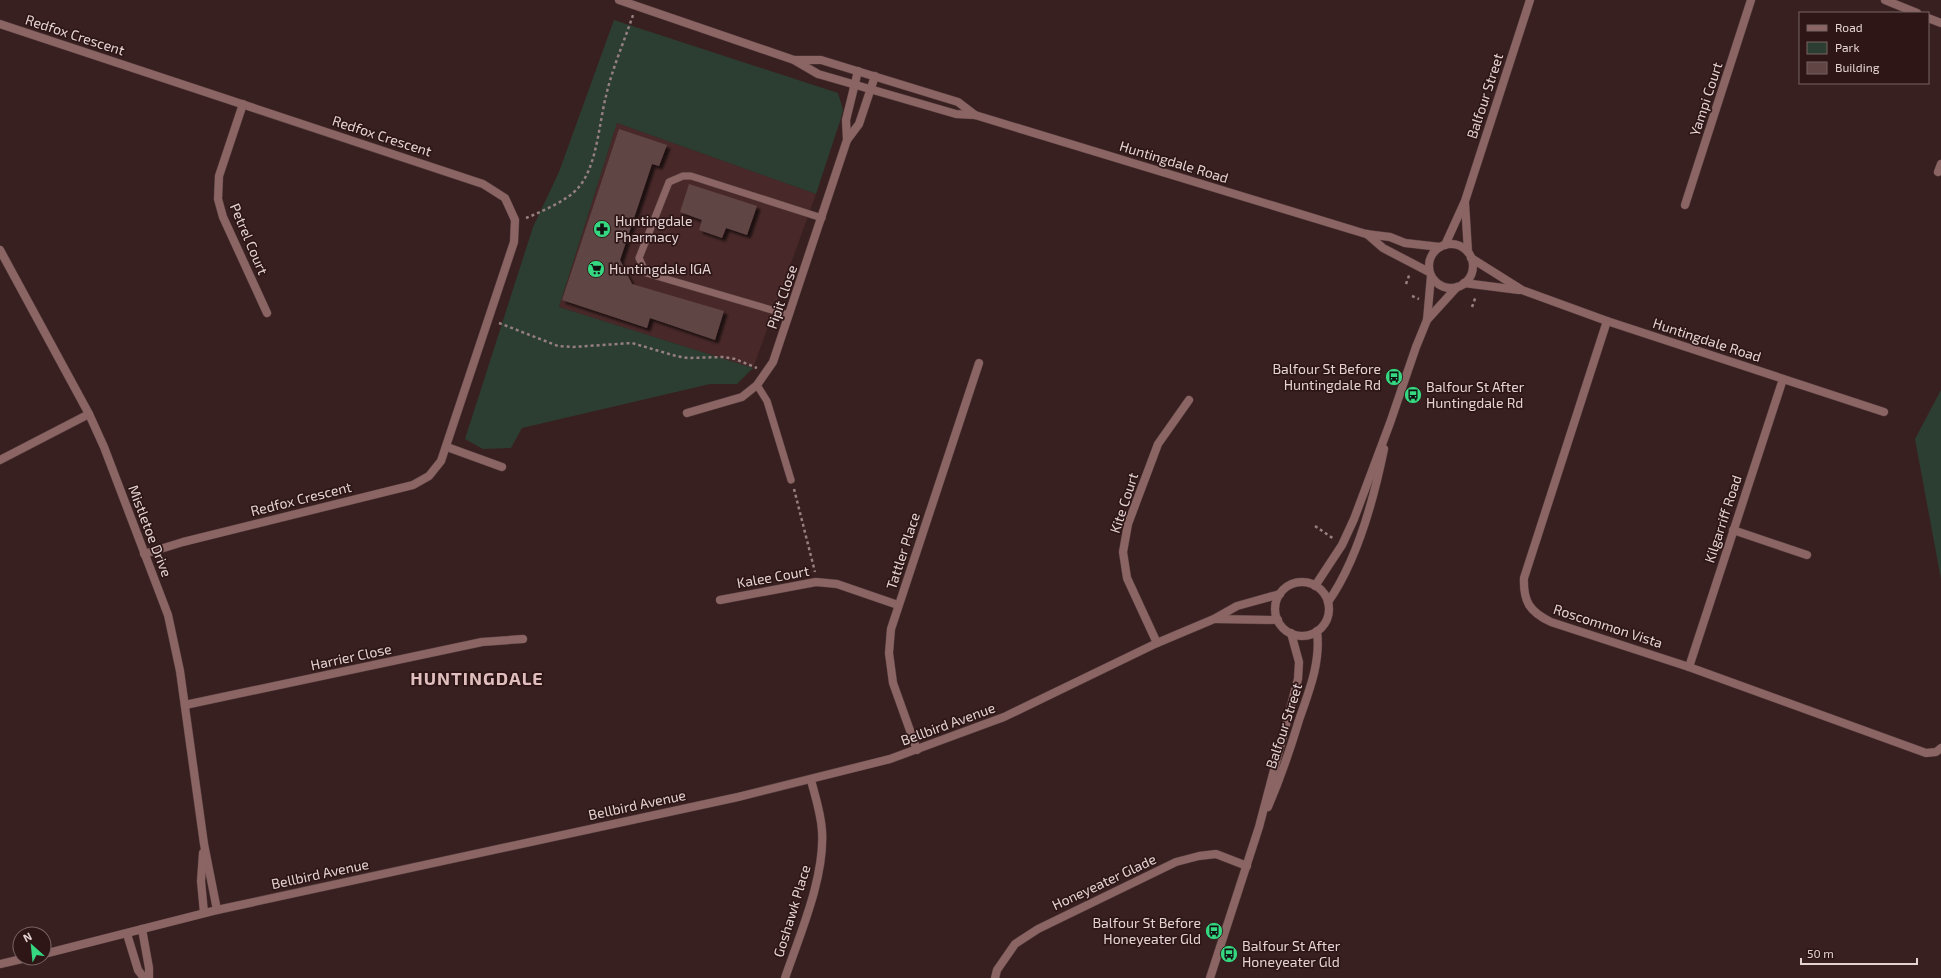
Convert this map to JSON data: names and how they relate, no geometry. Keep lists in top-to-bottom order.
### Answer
{
  "streets": {
    "street": [
      "Redfox Crescent",
      "Balfour Street",
      "Yampi Court",
      "Huntingdale Road",
      "Petrel Court",
      "Pipit Close",
      "Kite Court",
      "Kilgarriff Road",
      "Mistletoe Drive",
      "Tattler Place",
      "Kalee Court",
      "Roscommon Vista",
      "Harrier Close",
      "Bellbird Avenue",
      "Honeyeater Glade",
      "Goshawk Place"
    ]
  },
  "crossings": [
    ["Redfox Crescent", "Petrel Court"],
    ["Redfox Crescent", "Mistletoe Drive"],
    ["Balfour Street", "Huntingdale Road"],
    ["Balfour Street", "Bellbird Avenue"],
    ["Balfour Street", "Honeyeater Glade"],
    ["Huntingdale Road", "Pipit Close"],
    ["Huntingdale Road", "Kilgarriff Road"],
    ["Huntingdale Road", "Roscommon Vista"],
    ["Kite Court", "Bellbird Avenue"],
    ["Kilgarriff Road", "Roscommon Vista"],
    ["Mistletoe Drive", "Harrier Close"],
    ["Mistletoe Drive", "Bellbird Avenue"],
    ["Tattler Place", "Kalee Court"],
    ["Tattler Place", "Bellbird Avenue"],
    ["Bellbird Avenue", "Goshawk Place"]
  ],
  "districts": ["HUNTINGDALE"],
  "places": {
    "pharmacy": ["Huntingdale Pharmacy"],
    "supermarket": ["Huntingdale IGA"],
    "bus stop": [
      "Balfour St Before Huntingdale Rd",
      "Balfour St After Huntingdale Rd",
      "Balfour St Before Honeyeater Gld",
      "Balfour St After Honeyeater Gld"
    ]
  },
  "legend": ["Road", "Park", "Building"],
  "scale_bar": "50 m",
  "north": "top left"
}
